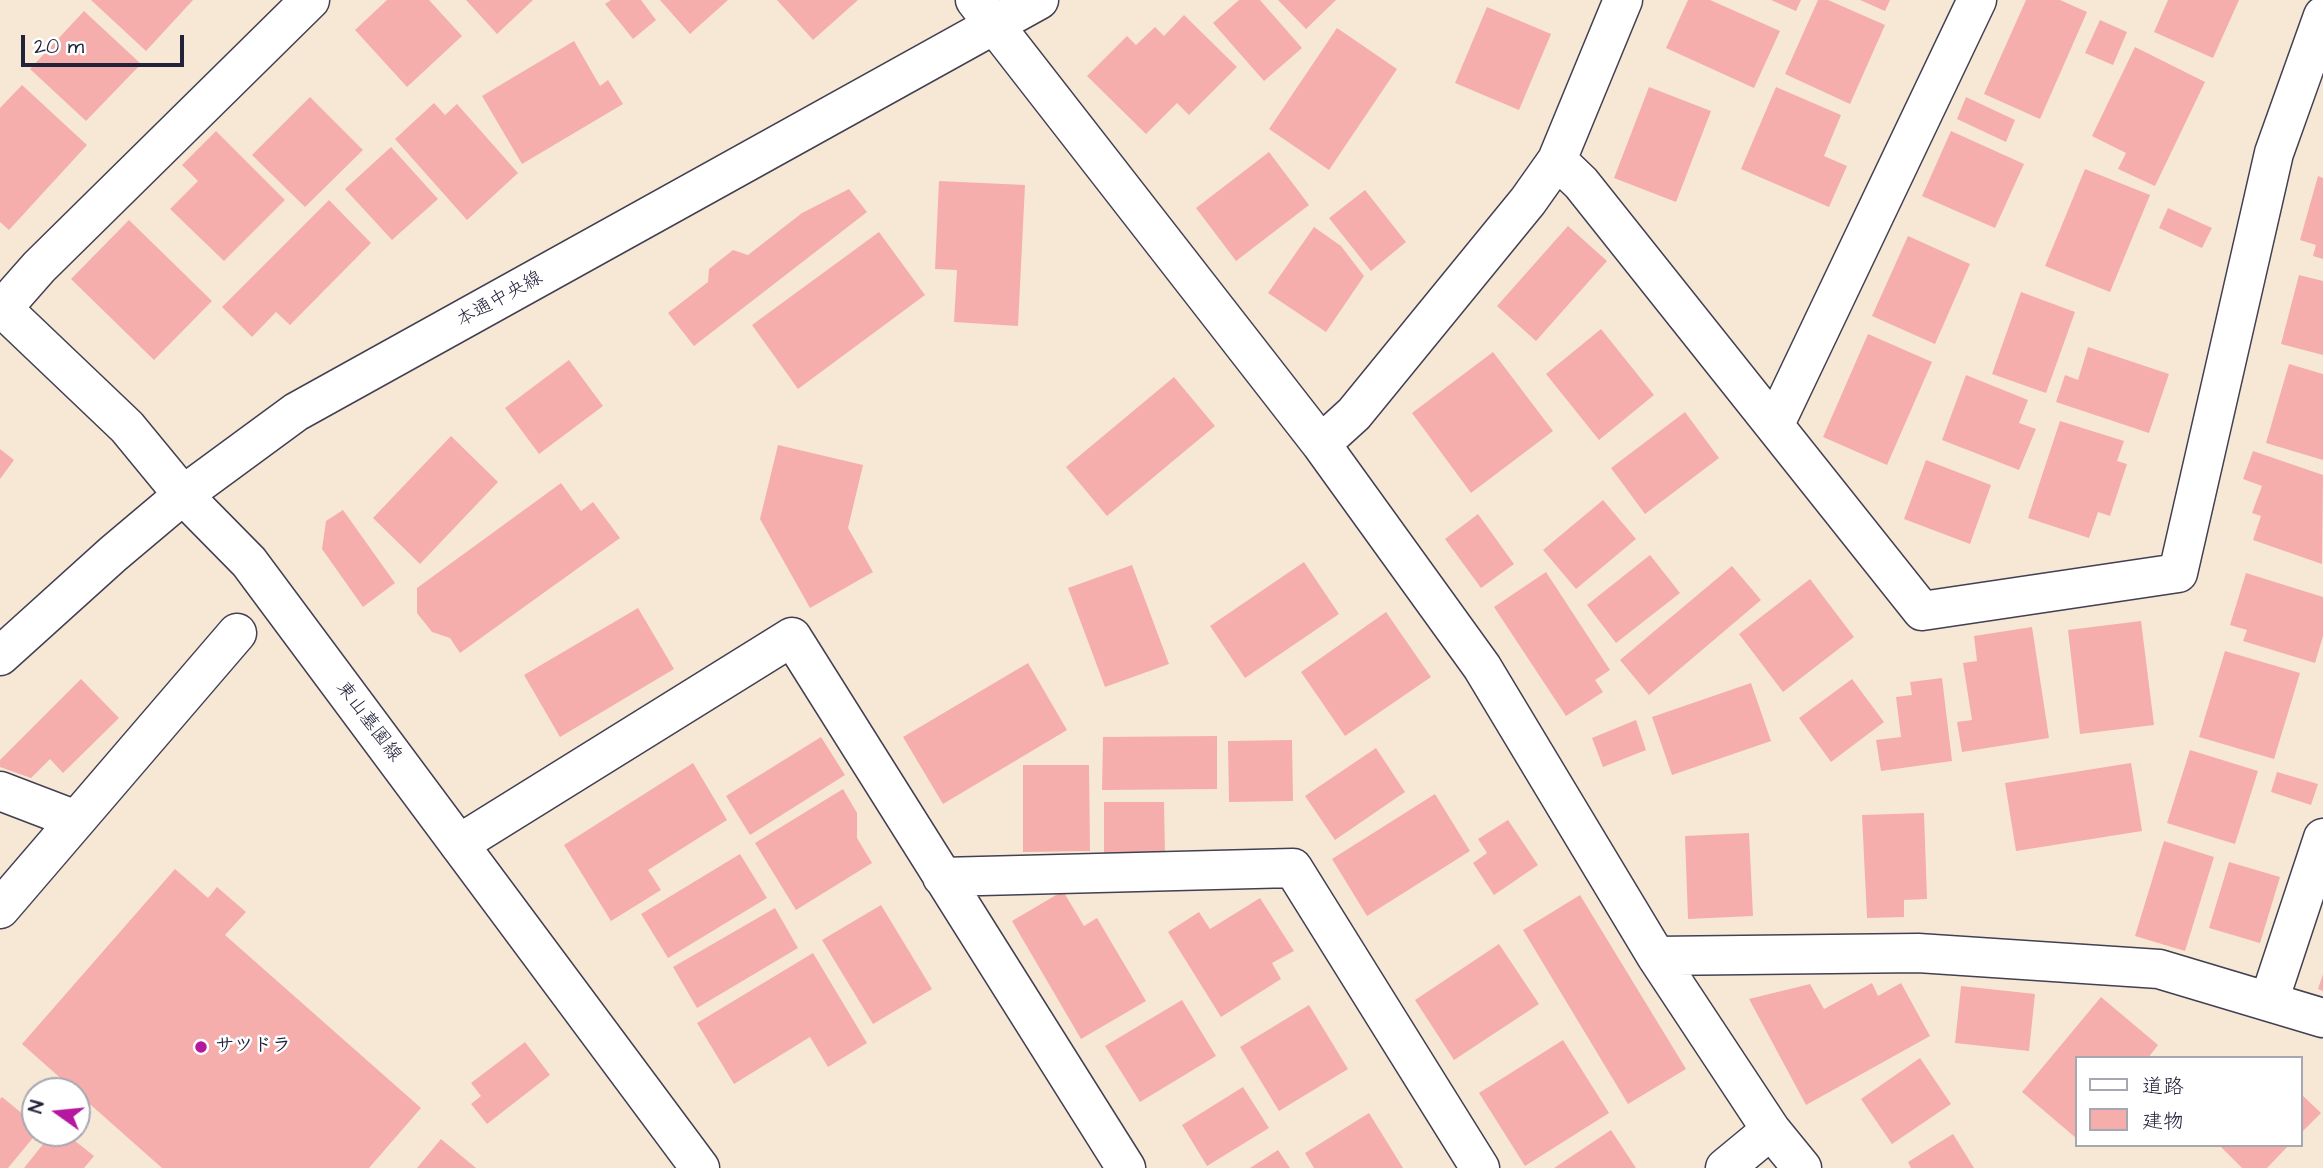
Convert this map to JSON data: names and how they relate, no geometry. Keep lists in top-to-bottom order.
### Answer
{
  "streets": {
    "street": ["本通中央線", "東山墓園線"]
  },
  "crossings": [
    ["本通中央線", "東山墓園線"]
  ],
  "places": ["サツドラ"],
  "legend": ["道路", "建物"],
  "scale_bar": "20 m",
  "north": "left"
}
